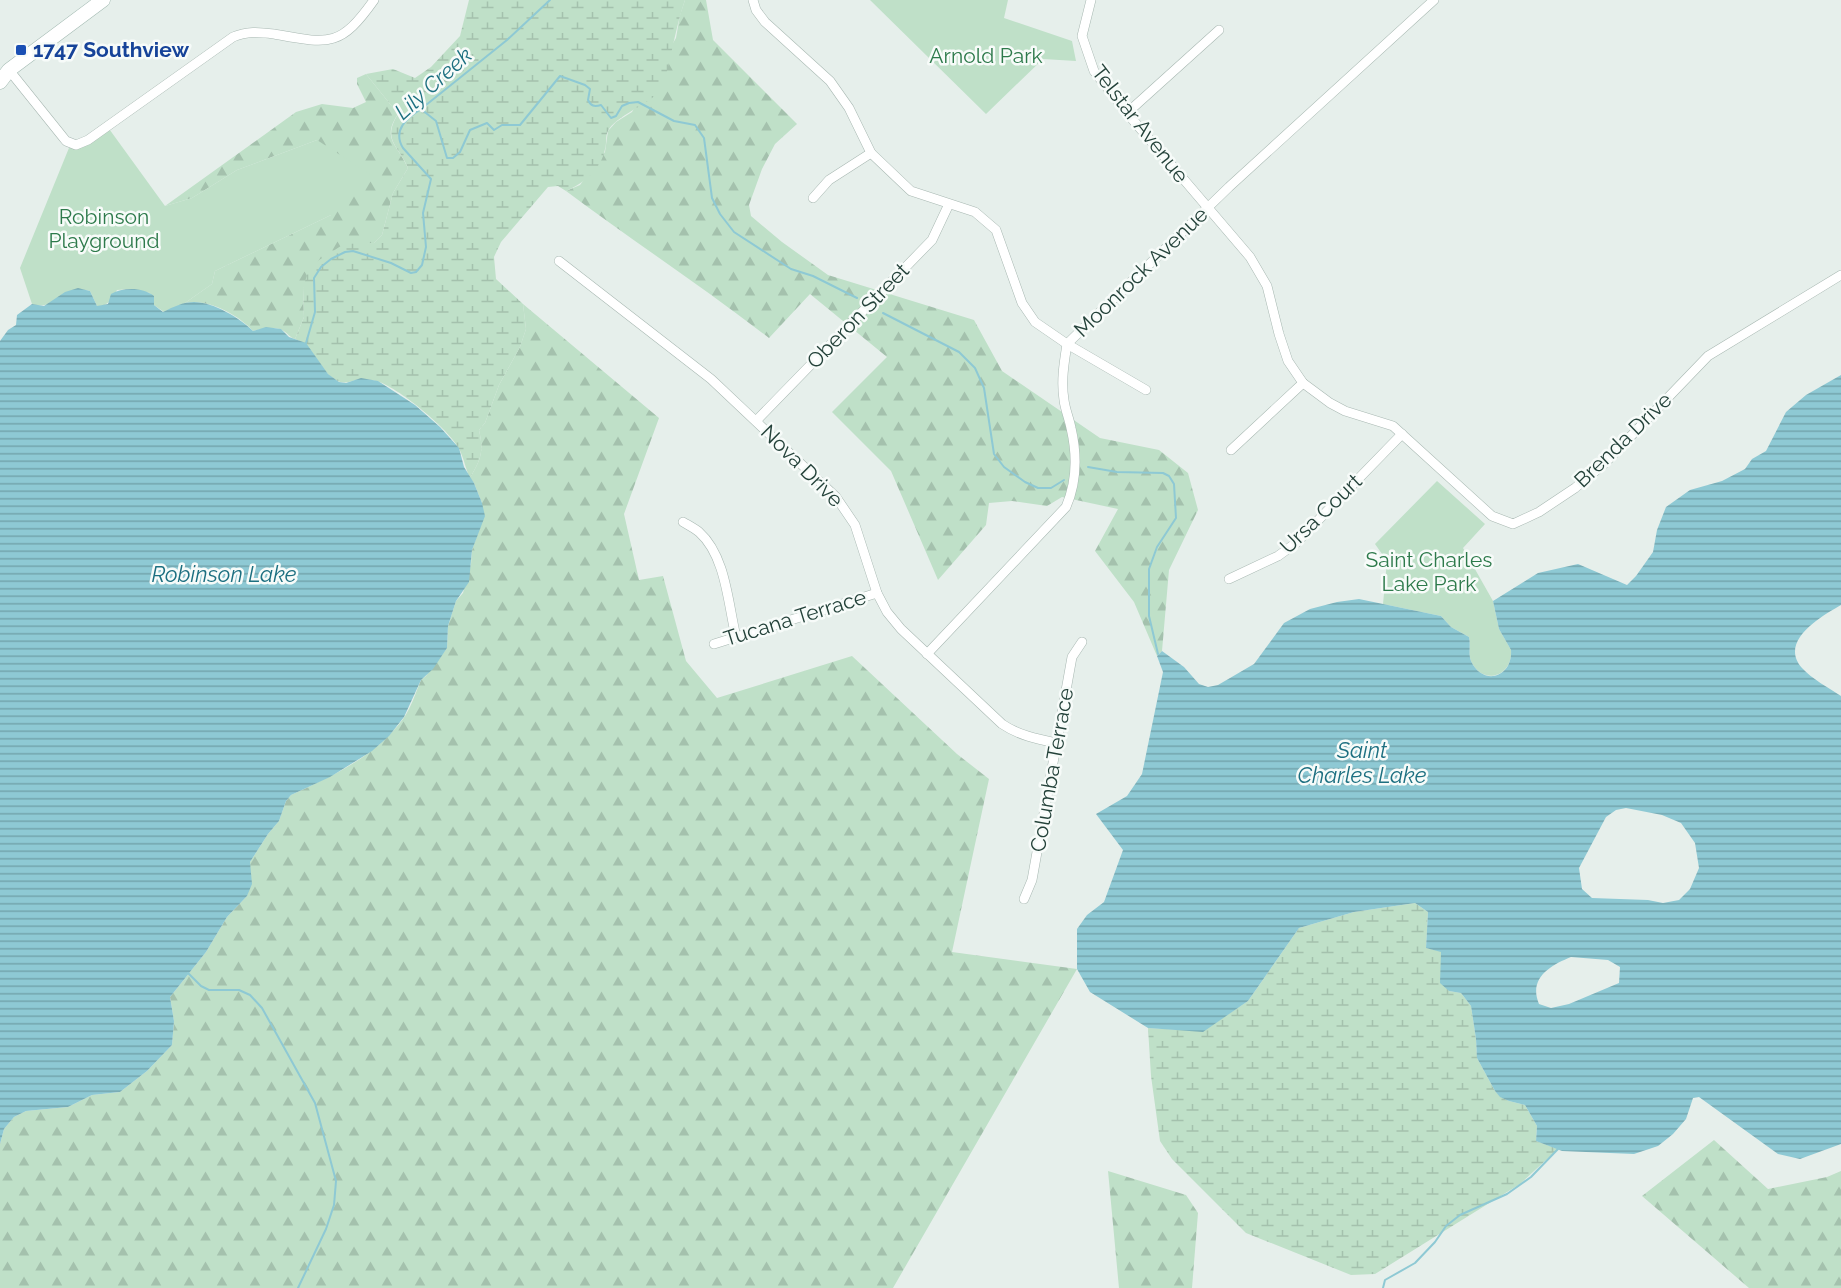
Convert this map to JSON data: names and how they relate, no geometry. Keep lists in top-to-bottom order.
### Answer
{
  "streets": {
    "street": [
      "Telstar Avenue",
      "Moonrock Avenue",
      "Oberon Street",
      "Brenda Drive",
      "Nova Drive",
      "Ursa Court",
      "Tucana Terrace",
      "Columba Terrace"
    ]
  },
  "crossings": [
    ["Telstar Avenue", "Moonrock Avenue"],
    ["Telstar Avenue", "Brenda Drive"],
    ["Moonrock Avenue", "Brenda Drive"],
    ["Moonrock Avenue", "Nova Drive"],
    ["Oberon Street", "Nova Drive"],
    ["Brenda Drive", "Ursa Court"],
    ["Nova Drive", "Tucana Terrace"],
    ["Nova Drive", "Columba Terrace"]
  ],
  "water": ["Lily Creek", "Robinson Lake", "Saint Charles Lake"],
  "parks": ["Arnold Park", "Robinson Playground", "Saint Charles Lake Park"],
  "places": {
    "transit": ["1747 Southview"]
  }
}
